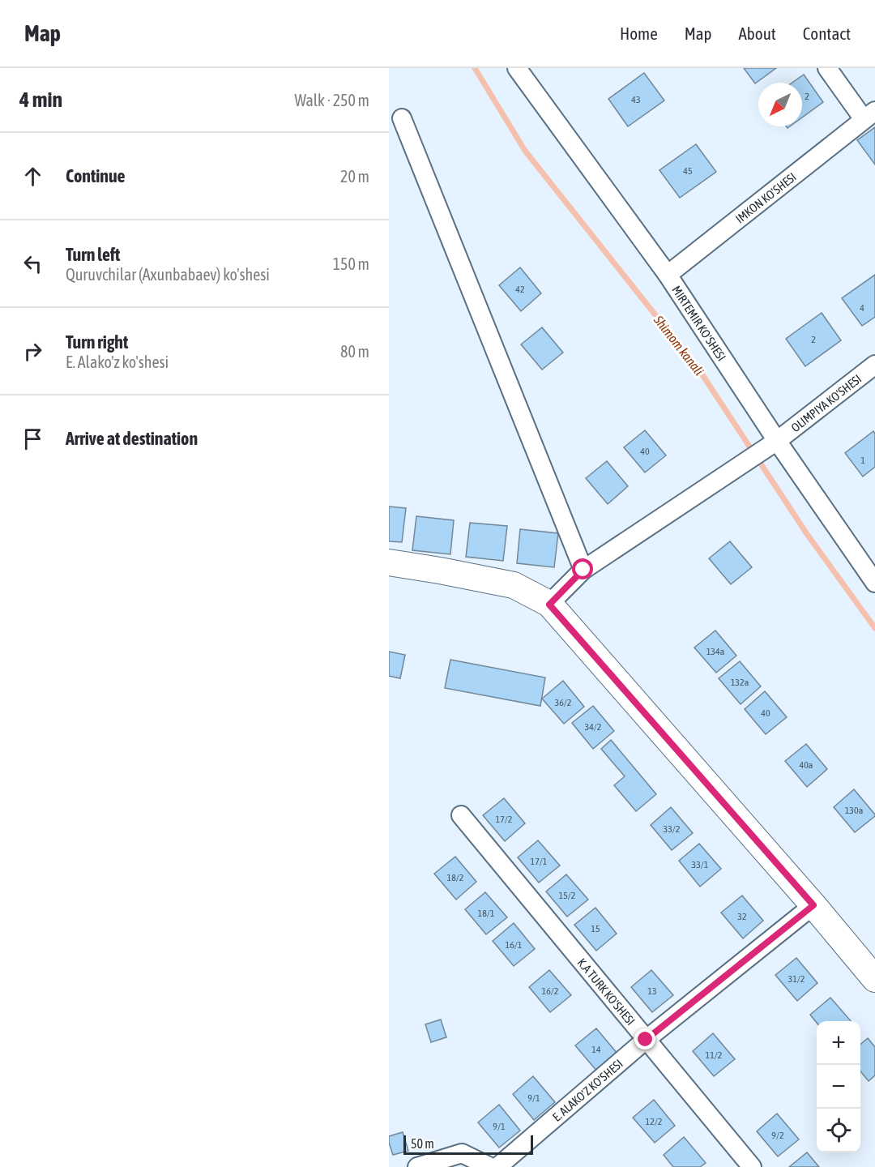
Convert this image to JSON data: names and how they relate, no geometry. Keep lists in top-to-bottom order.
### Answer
{
  "streets": {
    "street": [
      "IMKON KO'SHESI",
      "MIRTEMIR KO'SHESI",
      "OLIMPIYA KO'SHESI",
      "K.A TURK KO'SHESI",
      "E. ALAKO'Z KO'SHESI"
    ]
  },
  "crossings": [
    ["IMKON KO'SHESI", "MIRTEMIR KO'SHESI"],
    ["MIRTEMIR KO'SHESI", "OLIMPIYA KO'SHESI"],
    ["K.A TURK KO'SHESI", "E. ALAKO'Z KO'SHESI"]
  ],
  "water": ["Shimom kanali"],
  "house_numbers": [
    "2",
    "43",
    "45",
    "42",
    "4",
    "2",
    "40",
    "1",
    "134a",
    "132a",
    "36/2",
    "40",
    "34/2",
    "40a",
    "130a",
    "17/2",
    "33/2",
    "17/1",
    "33/1",
    "18/2",
    "15/2",
    "18/1",
    "32",
    "15",
    "16/1",
    "31/2",
    "16/2",
    "13",
    "14",
    "11/2",
    "9/1",
    "12/2",
    "9/1",
    "9/2"
  ],
  "scale_bar": "50 m",
  "north": "bottom left",
  "page": {
    "header": "Map",
    "nav": [
      "Home",
      "Map",
      "About",
      "Contact"
    ],
    "heading": ["4 min", "Walk · 250 m"],
    "list": [
      ["Continue", "20 m"],
      ["Turn left", "Quruvchilar (Axunbabaev) ko'shesi", "150 m"],
      ["Turn right", "E. Alako'z ko'shesi", "80 m"],
      "Arrive at destination"
    ],
    "map_buttons": ["+", "−"],
    "scale": "50 m"
  }
}
